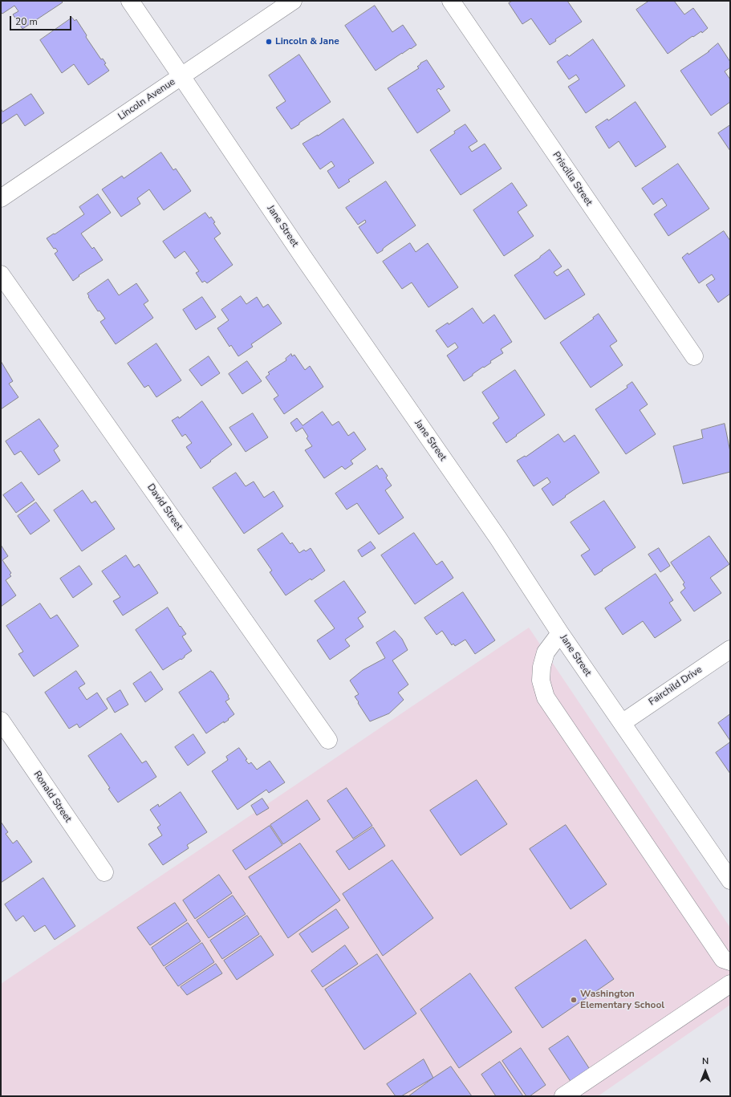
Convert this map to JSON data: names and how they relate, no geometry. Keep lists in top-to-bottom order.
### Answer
{
  "streets": {
    "street": [
      "Lincoln Avenue",
      "Priscilla Street",
      "Jane Street",
      "David Street",
      "Fairchild Drive",
      "Ronald Street"
    ]
  },
  "crossings": [
    ["Lincoln Avenue", "Jane Street"],
    ["Jane Street", "Fairchild Drive"]
  ],
  "places": ["Lincoln & Jane", "Washington Elementary School"],
  "scale_bar": "20 m",
  "north": "top"
}
